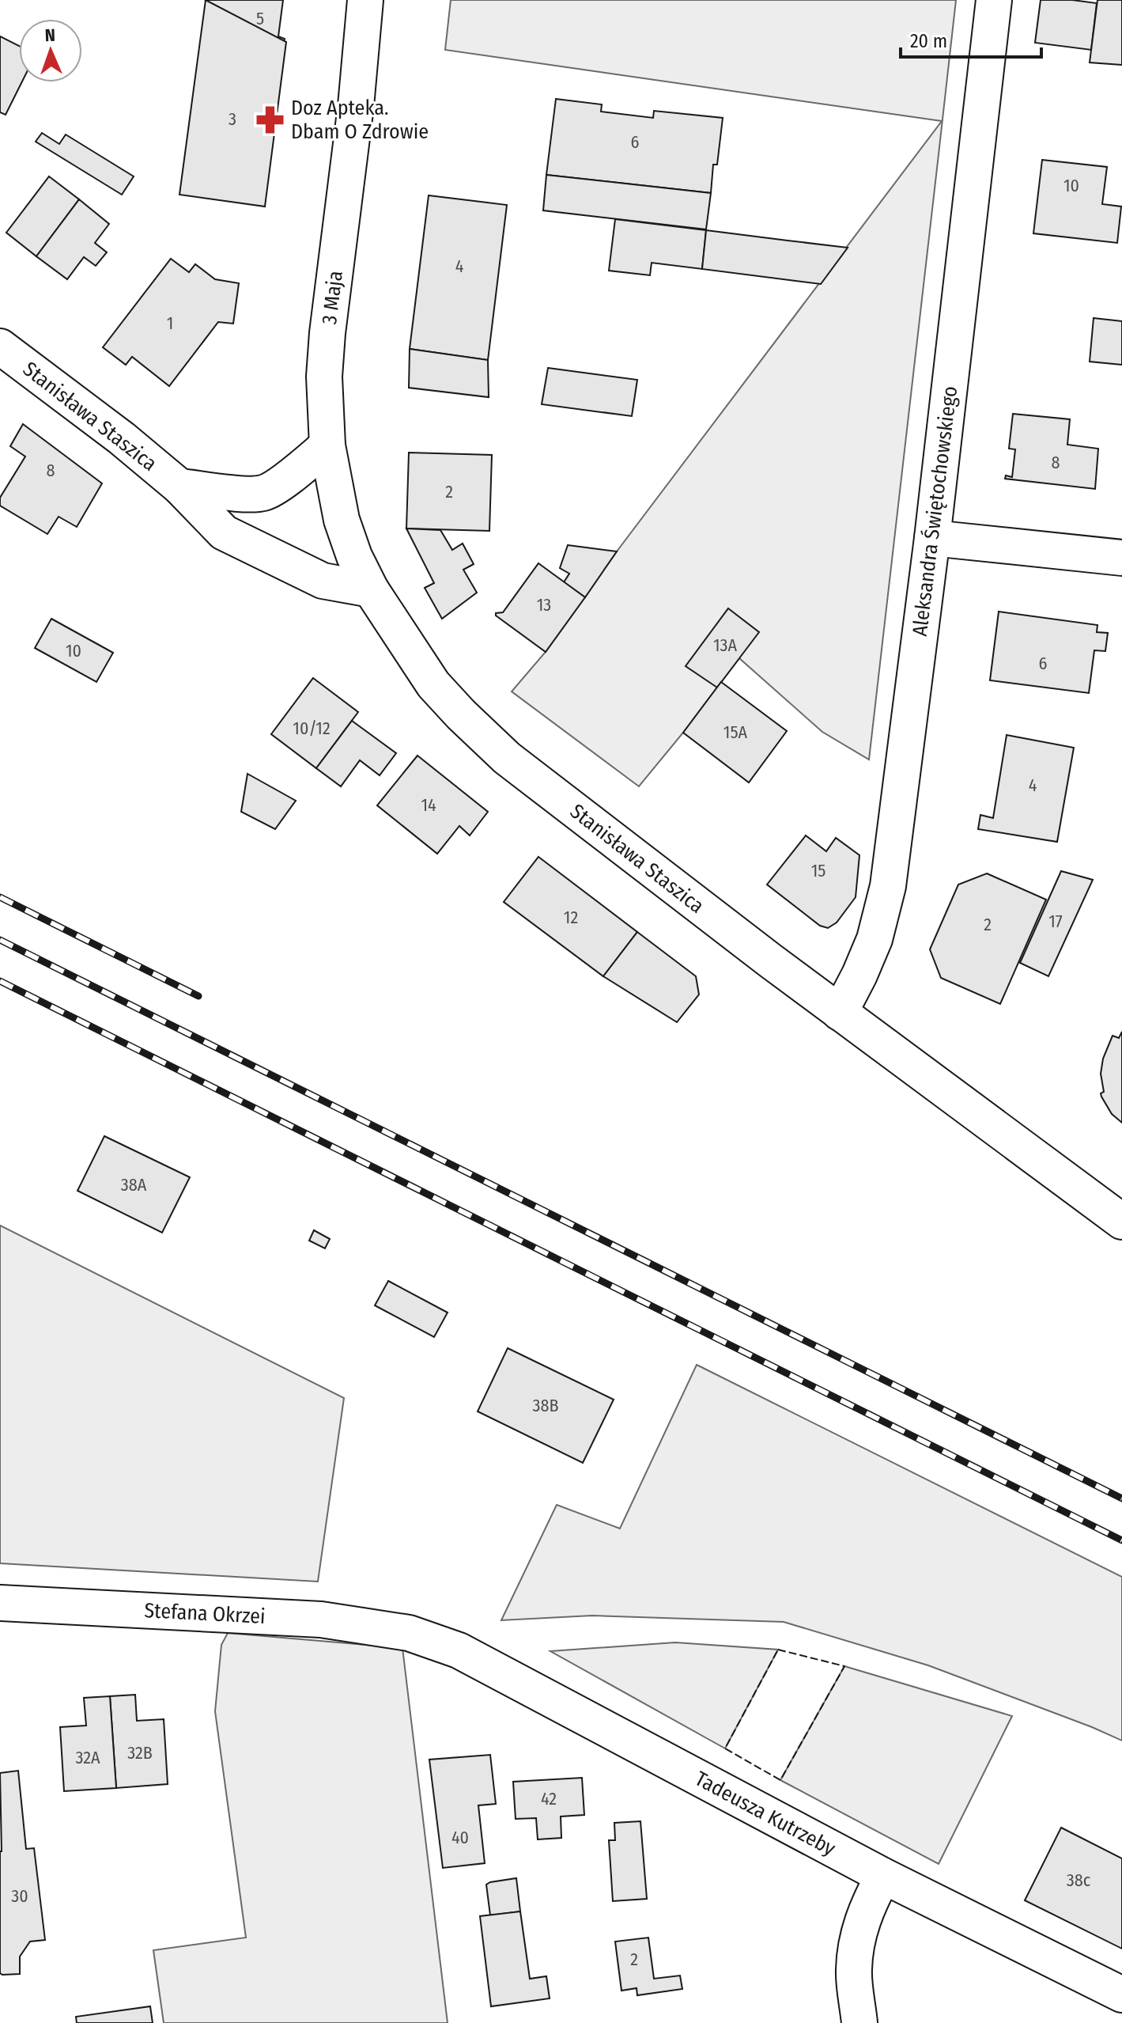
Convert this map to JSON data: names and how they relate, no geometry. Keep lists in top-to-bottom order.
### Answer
{
  "streets": {
    "street": [
      "3 Maja",
      "Stanisława Staszica",
      "Aleksandra Świętochowskiego",
      "Stefana Okrzei",
      "Tadeusza Kutrzeby"
    ]
  },
  "crossings": [
    ["3 Maja", "Stanisława Staszica"],
    ["Stanisława Staszica", "Aleksandra Świętochowskiego"],
    ["Stefana Okrzei", "Tadeusza Kutrzeby"]
  ],
  "places": {
    "pharmacy": ["Doz Apteka. Dbam O Zdrowie"]
  },
  "house_numbers": [
    "5",
    "3",
    "6",
    "10",
    "4",
    "1",
    "8",
    "8",
    "2",
    "13",
    "13A",
    "10",
    "6",
    "10/12",
    "15A",
    "4",
    "14",
    "15",
    "12",
    "17",
    "2",
    "38A",
    "38B",
    "32B",
    "32A",
    "42",
    "40",
    "38c",
    "30",
    "2"
  ],
  "scale_bar": "20 m",
  "north": "top"
}
